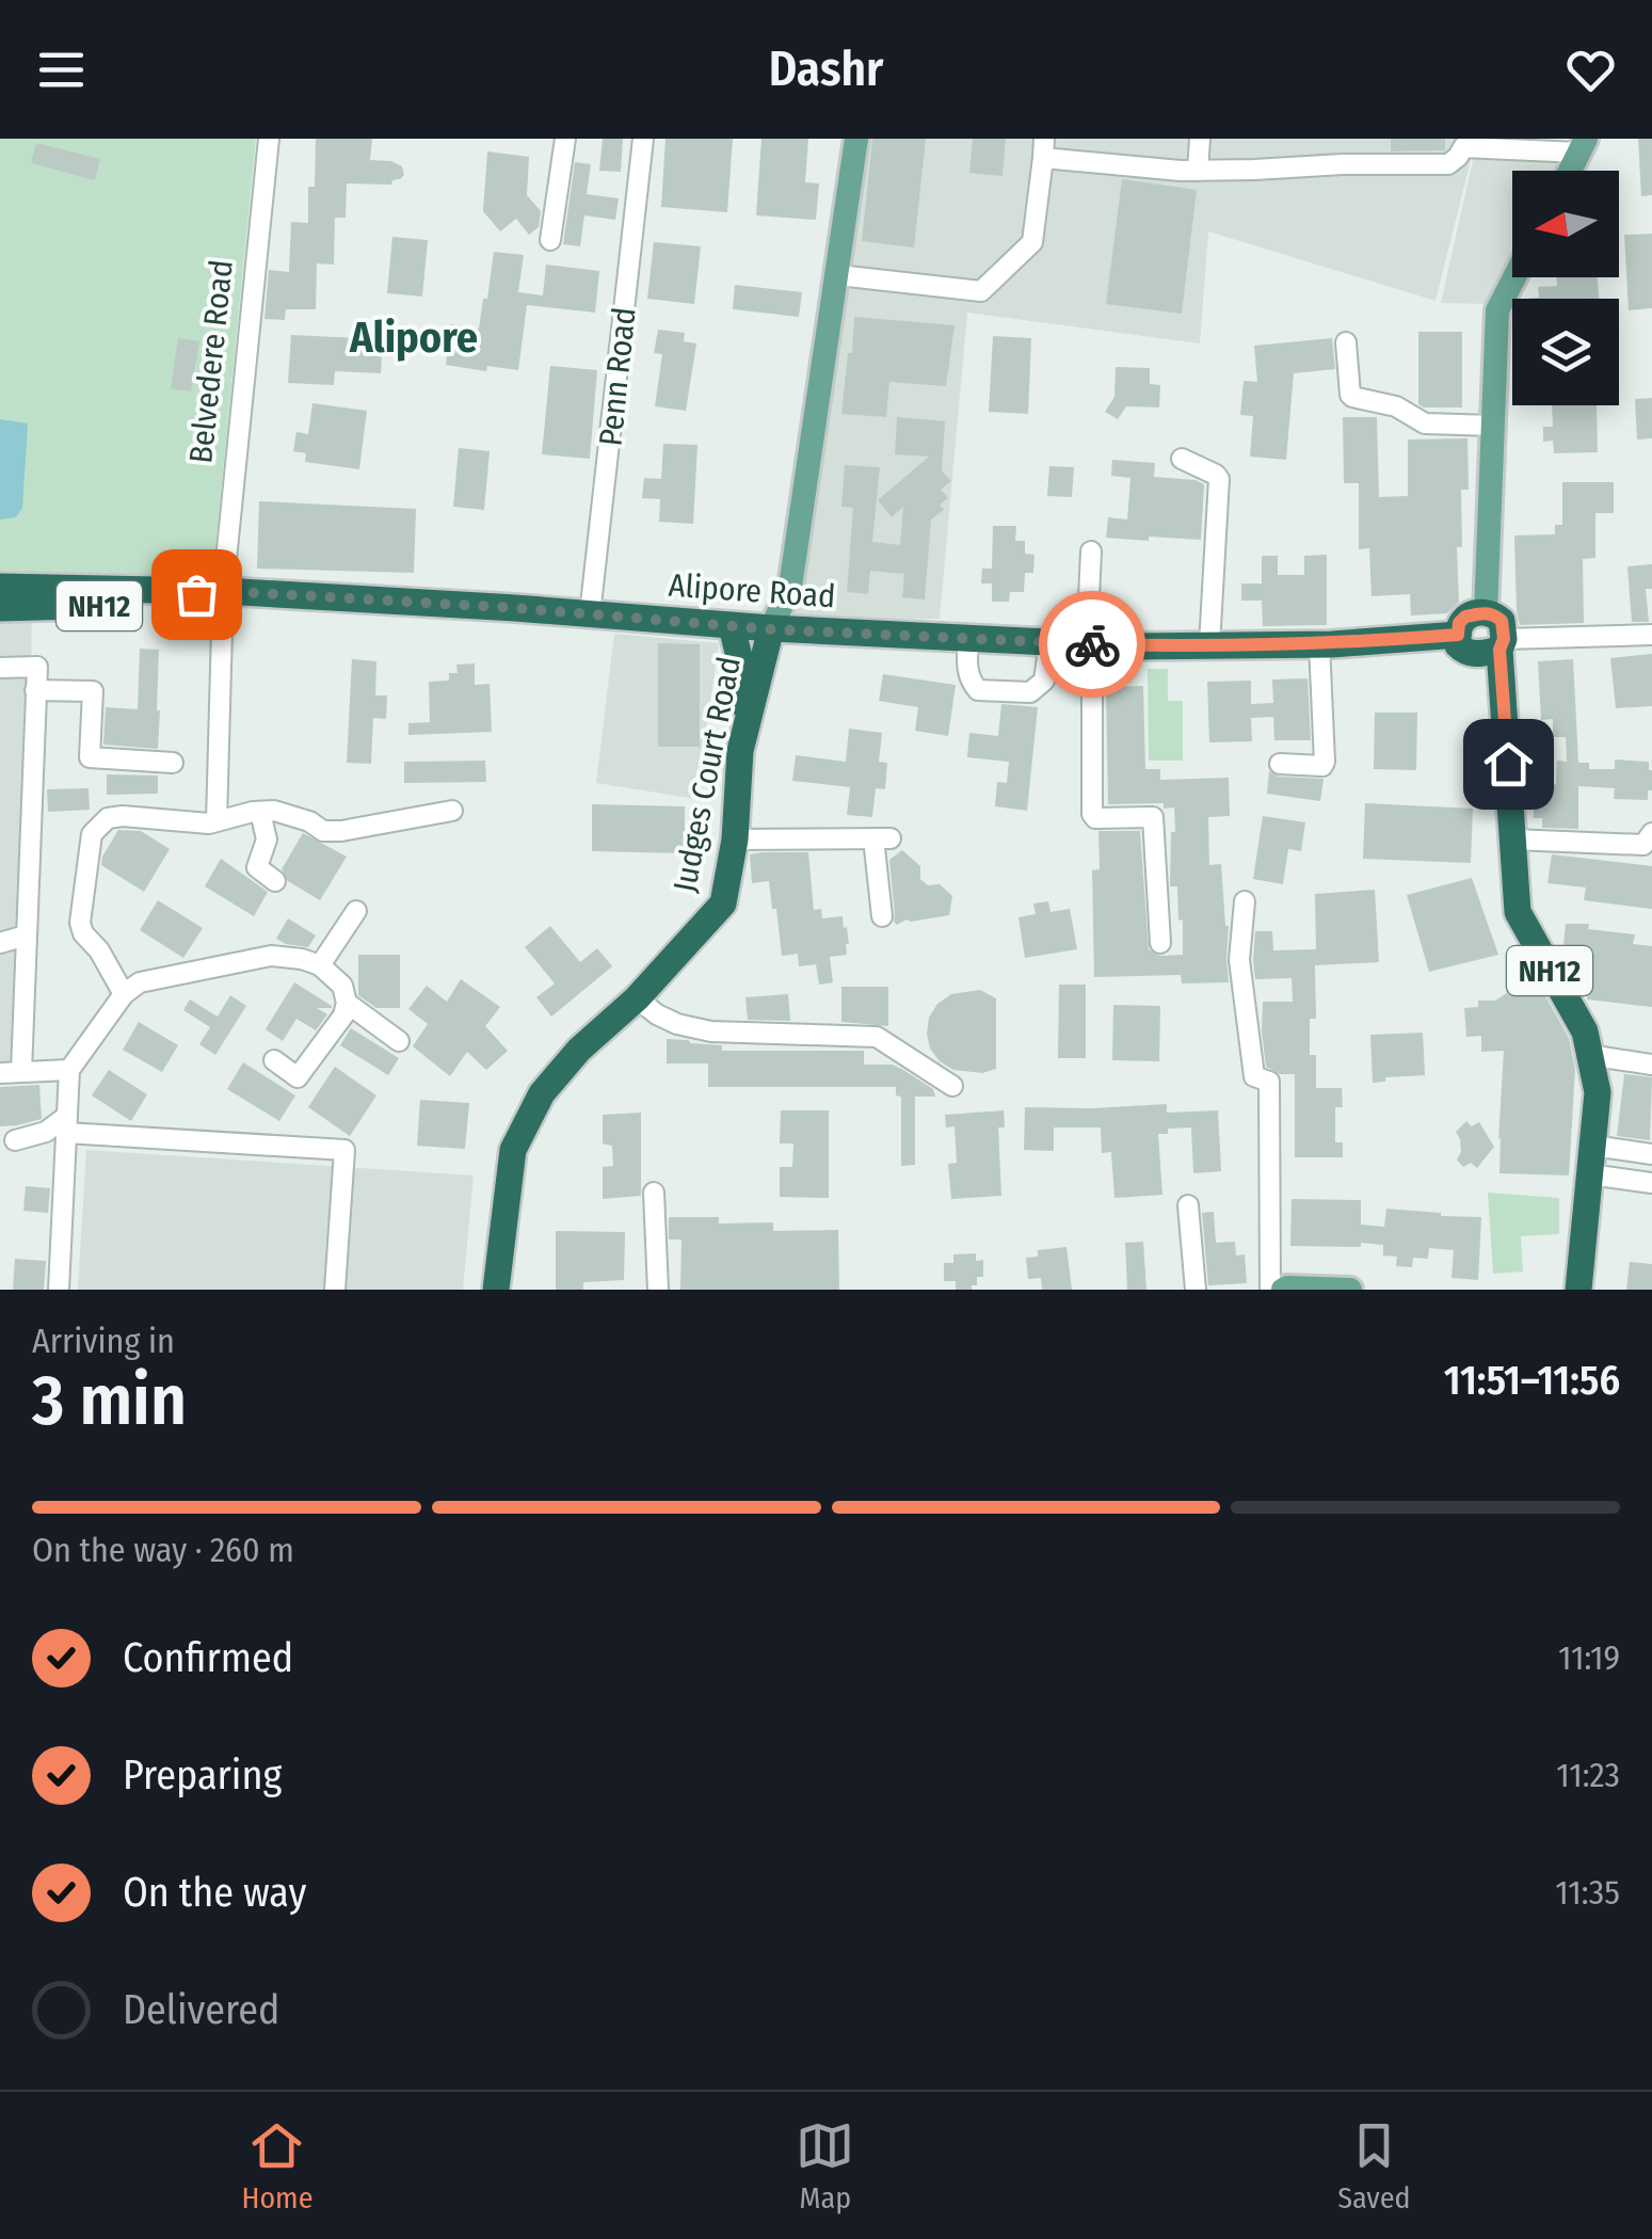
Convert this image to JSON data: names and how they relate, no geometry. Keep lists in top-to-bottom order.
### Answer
{
  "streets": {
    "highway": ["Alipore Road", "NH12", "Judges Court Road"],
    "street": ["Belvedere Road", "Penn Road"]
  },
  "crossings": [
    ["Belvedere Road", "Alipore Road"],
    ["Belvedere Road", "NH12"],
    ["Penn Road", "Alipore Road"],
    ["Alipore Road", "NH12"],
    ["Alipore Road", "Judges Court Road"]
  ],
  "districts": ["Alipore"],
  "north": "left",
  "page": {
    "header": "Dashr",
    "heading": ["3 min", "Arriving in", "11:51–11:56"],
    "bar": "On the way · 260 m",
    "list": [
      ["Confirmed", "11:19"],
      ["Preparing", "11:23"],
      ["On the way", "11:35"],
      "Delivered"
    ],
    "tabs": ["Home", "Map", "Saved"]
  }
}
